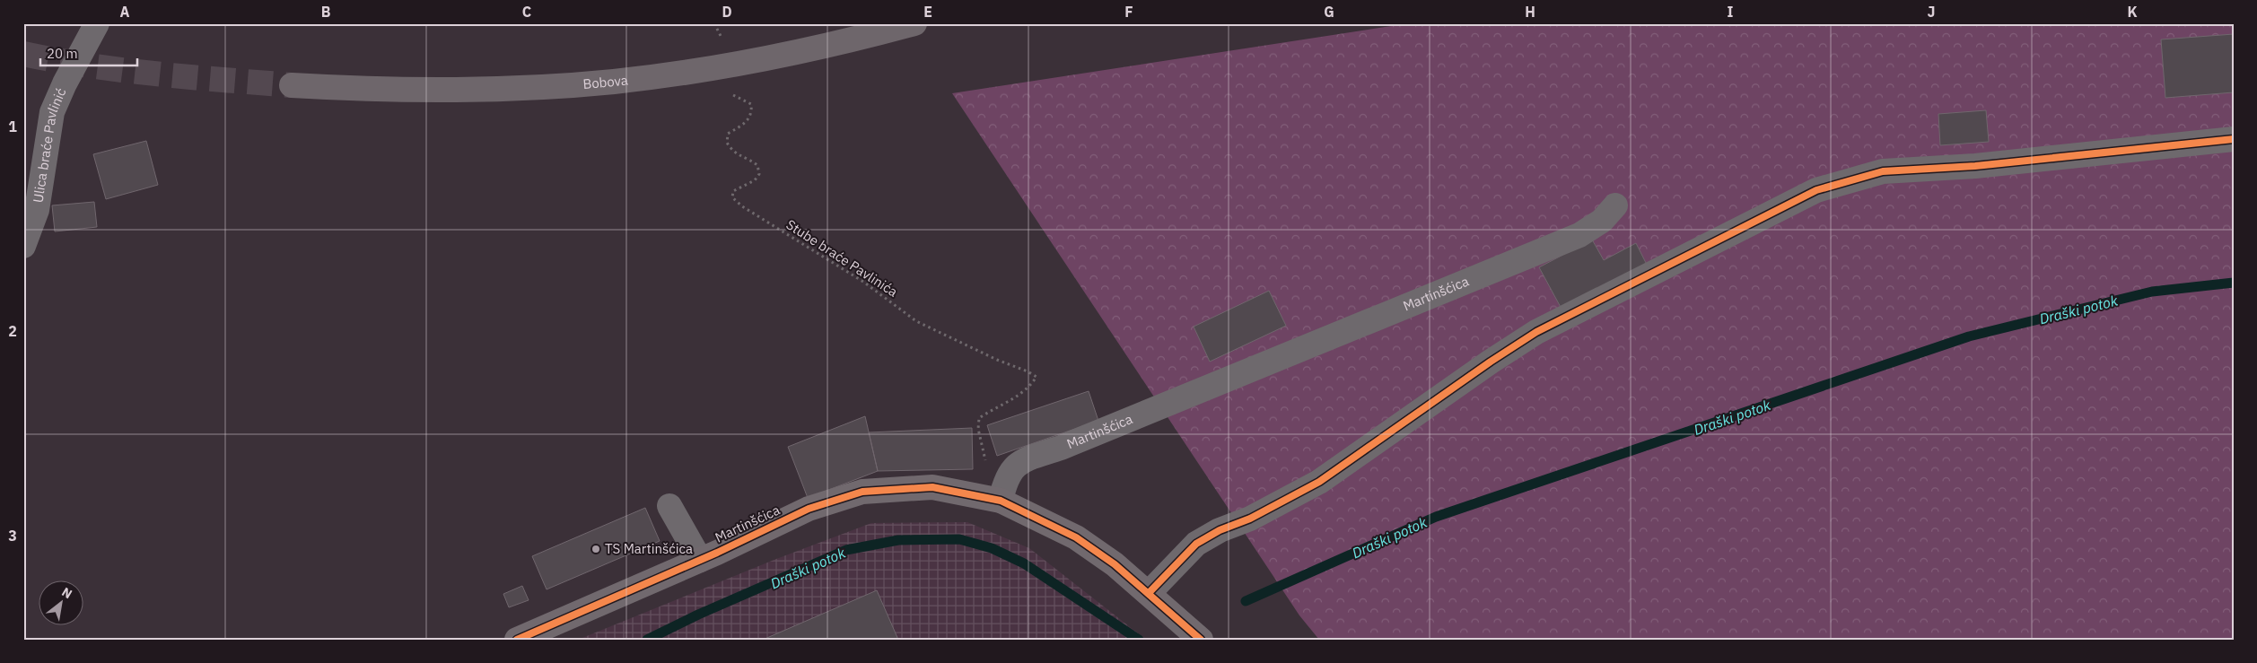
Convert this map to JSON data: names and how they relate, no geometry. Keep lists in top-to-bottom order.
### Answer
{
  "streets": {
    "highway": ["Bobova"],
    "main road": ["Martinšćica"],
    "street": ["Ulica braće Pavlinić"],
    "path": ["Stube braće Pavlinića"]
  },
  "water": ["Draški potok"],
  "places": ["TS Martinšćica"],
  "scale_bar": "20 m",
  "north": "top right",
  "grid": {
    "columns": [
      "A",
      "B",
      "C",
      "D",
      "E",
      "F",
      "G",
      "H",
      "I",
      "J",
      "K"
    ],
    "rows": ["1", "2", "3"]
  }
}
